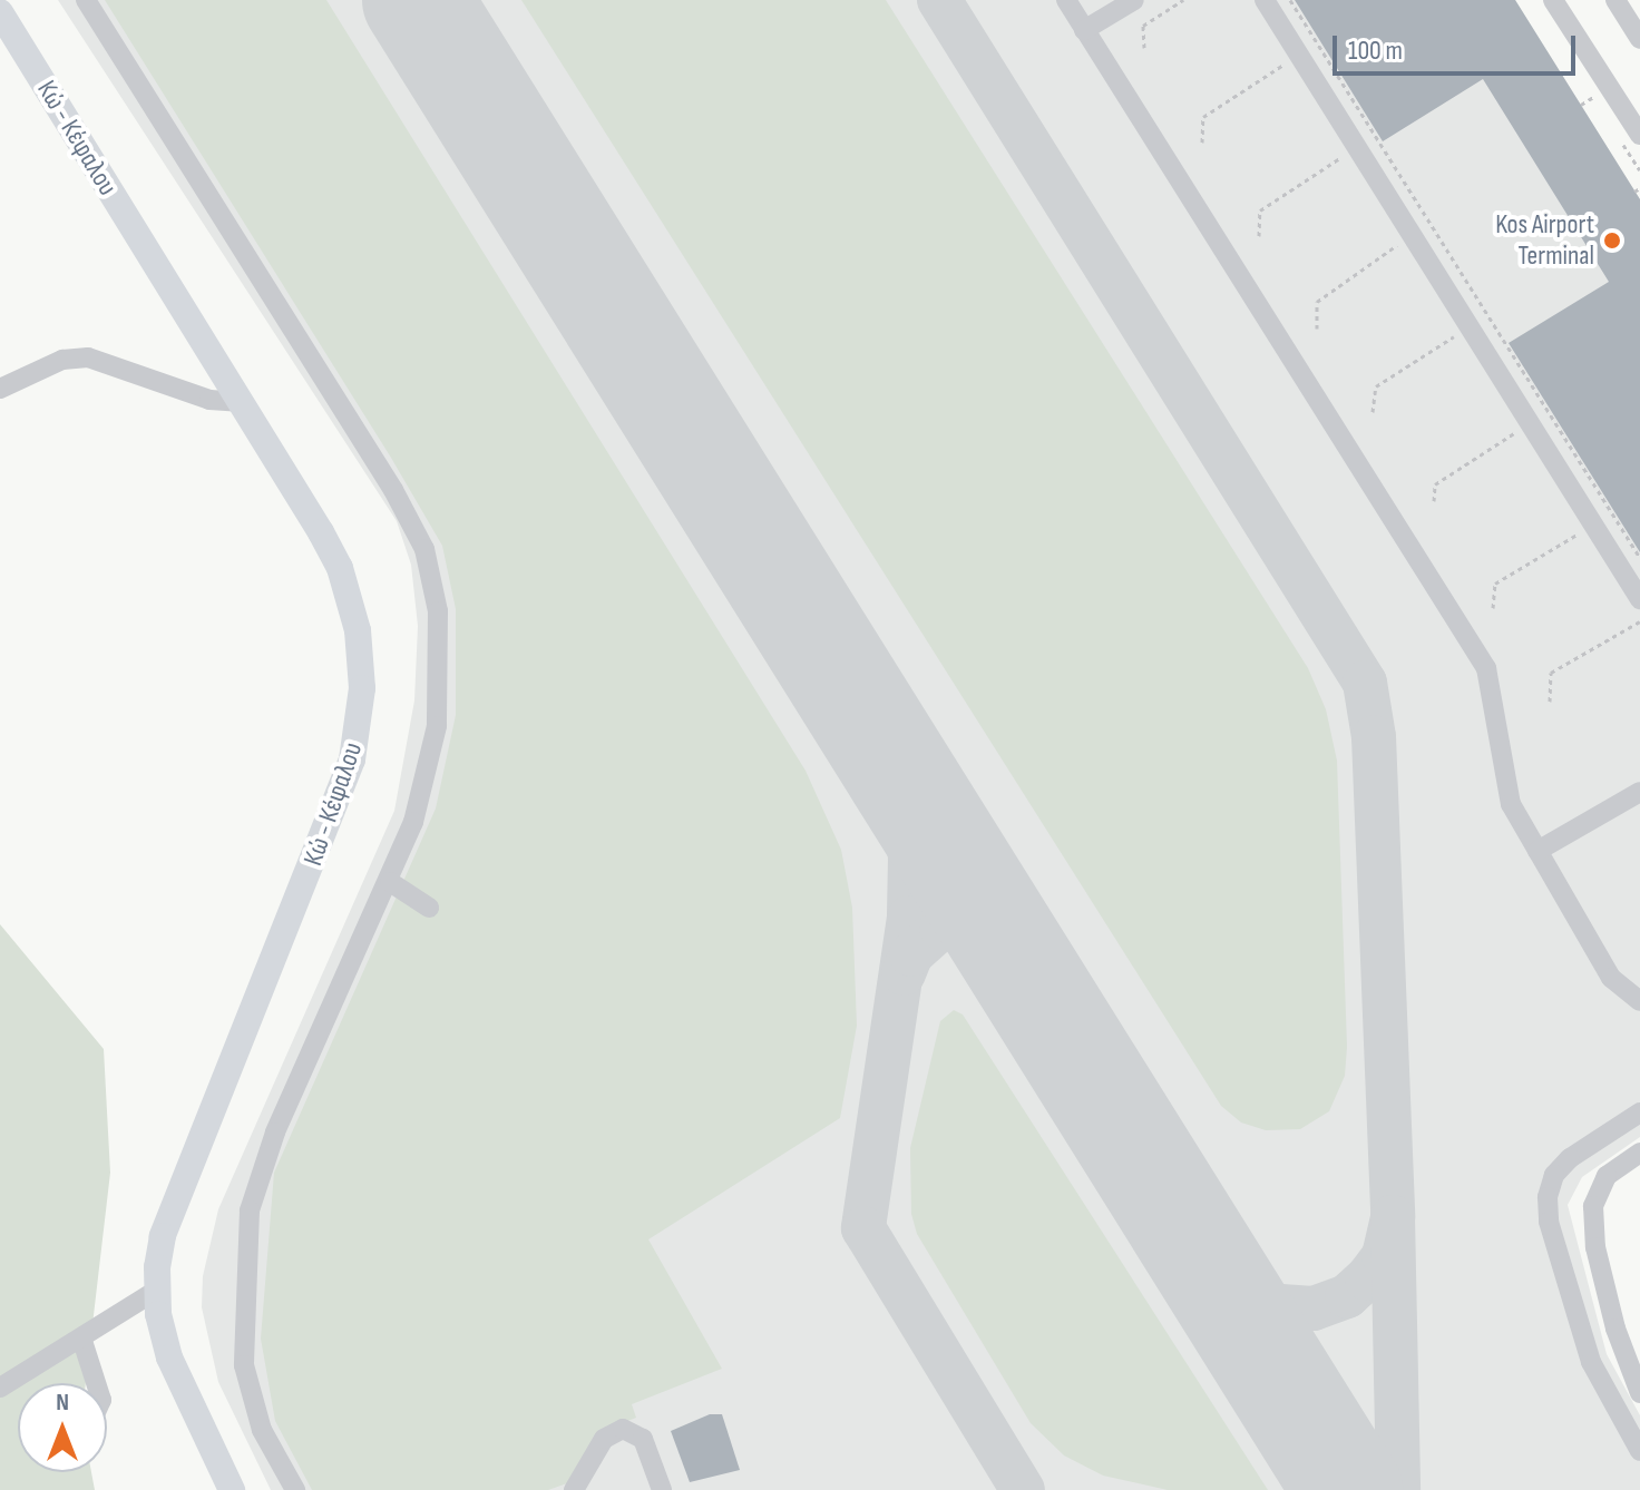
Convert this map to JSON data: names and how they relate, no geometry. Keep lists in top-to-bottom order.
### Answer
{
  "streets": {
    "main road": ["Κώ - Κέφαλου"]
  },
  "places": ["Kos Airport Terminal"],
  "scale_bar": "100 m",
  "north": "top"
}
